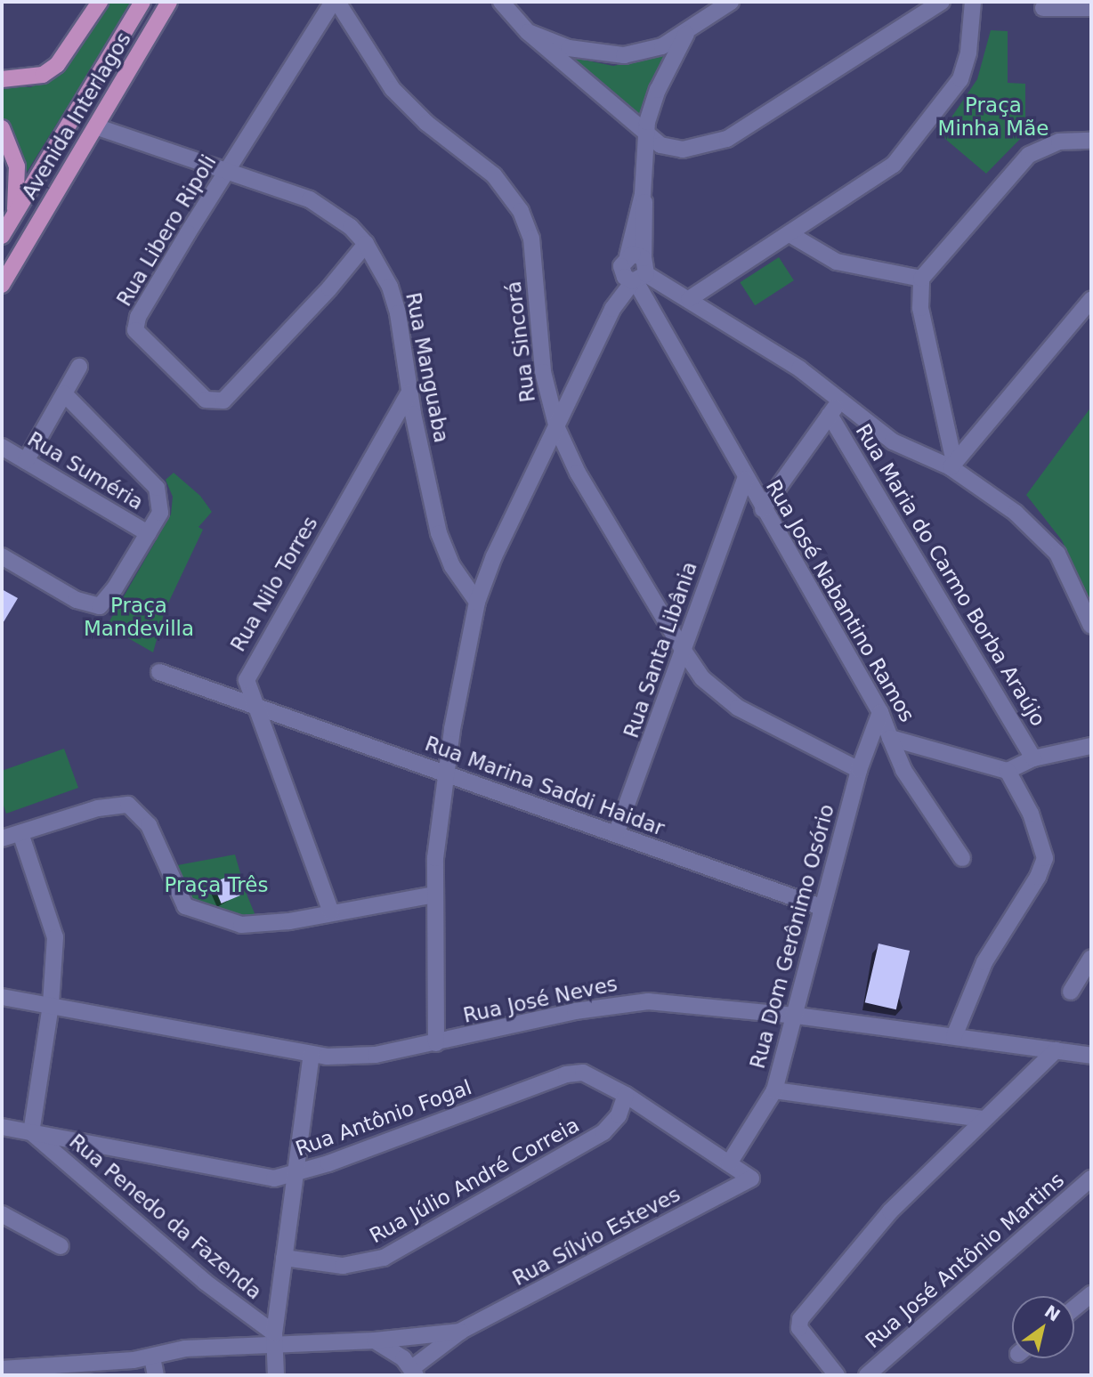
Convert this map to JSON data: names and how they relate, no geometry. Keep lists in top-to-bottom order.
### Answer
{
  "streets": {
    "main road": ["Avenida Interlagos"],
    "street": [
      "Rua Libero Ripoli",
      "Rua Sincorá",
      "Rua Manguaba",
      "Rua Suméria",
      "Rua Maria do Carmo Borba Araújo",
      "Rua Nilo Torres",
      "Rua José Nabantino Ramos",
      "Rua Santa Libânia",
      "Rua Marina Saddi Haidar",
      "Rua Dom Gerônimo Osório",
      "Rua José Neves",
      "Rua Antônio Fogal",
      "Rua Júlio André Correia",
      "Rua Penedo da Fazenda",
      "Rua Sílvio Esteves",
      "Rua José Antônio Martins"
    ]
  },
  "crossings": [
    ["Avenida Interlagos", "Rua Manguaba"],
    ["Rua Libero Ripoli", "Rua Manguaba"],
    ["Rua Sincorá", "Rua Santa Libânia"],
    ["Rua Sincorá", "Rua Dom Gerônimo Osório"],
    ["Rua Manguaba", "Rua Nilo Torres"],
    ["Rua Nilo Torres", "Rua Marina Saddi Haidar"],
    ["Rua José Nabantino Ramos", "Rua Santa Libânia"],
    ["Rua José Nabantino Ramos", "Rua Dom Gerônimo Osório"],
    ["Rua Santa Libânia", "Rua Marina Saddi Haidar"],
    ["Rua Marina Saddi Haidar", "Rua Dom Gerônimo Osório"],
    ["Rua Dom Gerônimo Osório", "Rua José Neves"],
    ["Rua Dom Gerônimo Osório", "Rua Antônio Fogal"],
    ["Rua Antônio Fogal", "Rua Júlio André Correia"],
    ["Rua Antônio Fogal", "Rua Penedo da Fazenda"],
    ["Rua Antônio Fogal", "Rua Sílvio Esteves"]
  ],
  "parks": ["Praça Minha Mãe", "Praça Mandevilla", "Praça Três"],
  "north": "top right"
}
